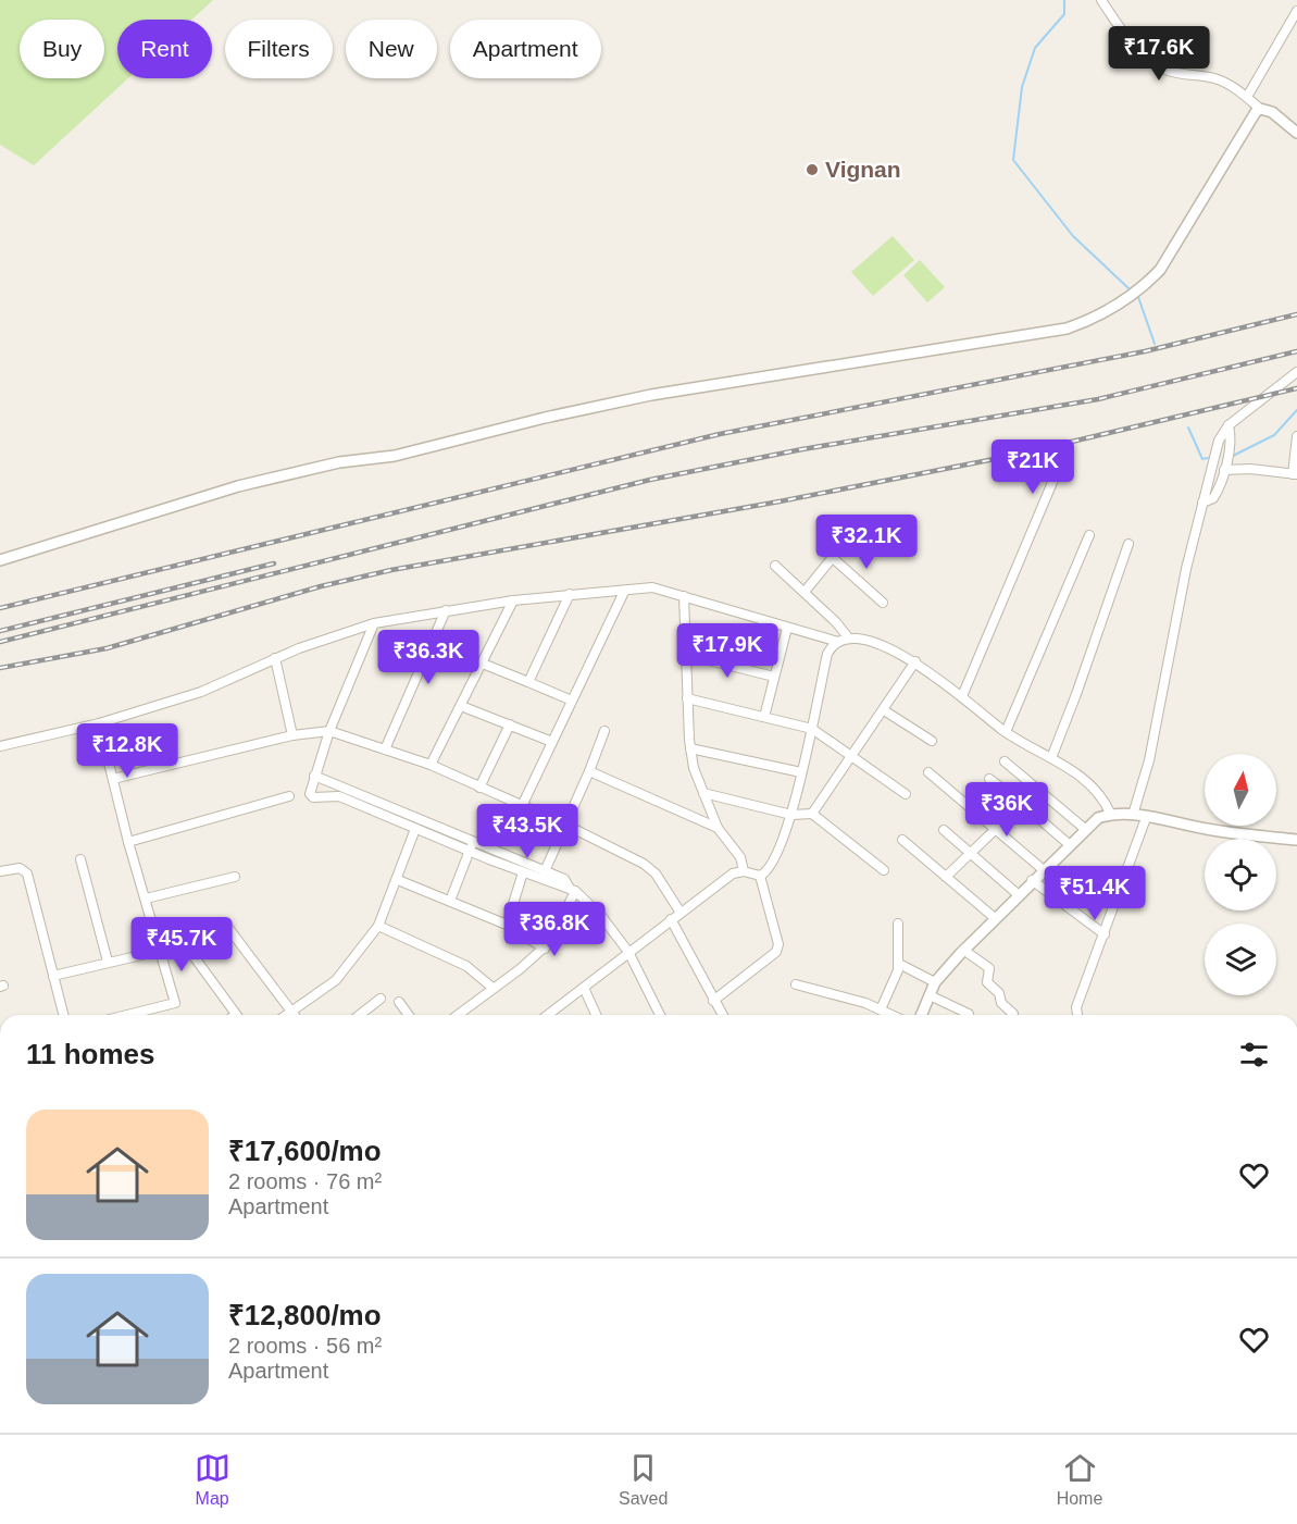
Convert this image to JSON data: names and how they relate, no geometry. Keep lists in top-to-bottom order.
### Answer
{
  "places": ["Vignan"],
  "north": "top",
  "page": {
    "chip": [
      "Buy",
      "Rent",
      "Filters",
      "New",
      "Apartment"
    ],
    "price": [
      "₹17.6K",
      "₹21K",
      "₹32.1K",
      "₹17.9K",
      "₹36.3K",
      "₹12.8K",
      "₹36K",
      "₹43.5K",
      "₹51.4K",
      "₹36.8K",
      "₹45.7K"
    ],
    "heading": "11 homes",
    "list": [
      {
        "name": "₹17,600/mo",
        "note": "2 rooms · 76 m² · Apartment"
      },
      {
        "name": "₹12,800/mo",
        "note": "2 rooms · 56 m² · Apartment"
      }
    ],
    "tabs": ["Map", "Saved", "Home"]
  }
}
